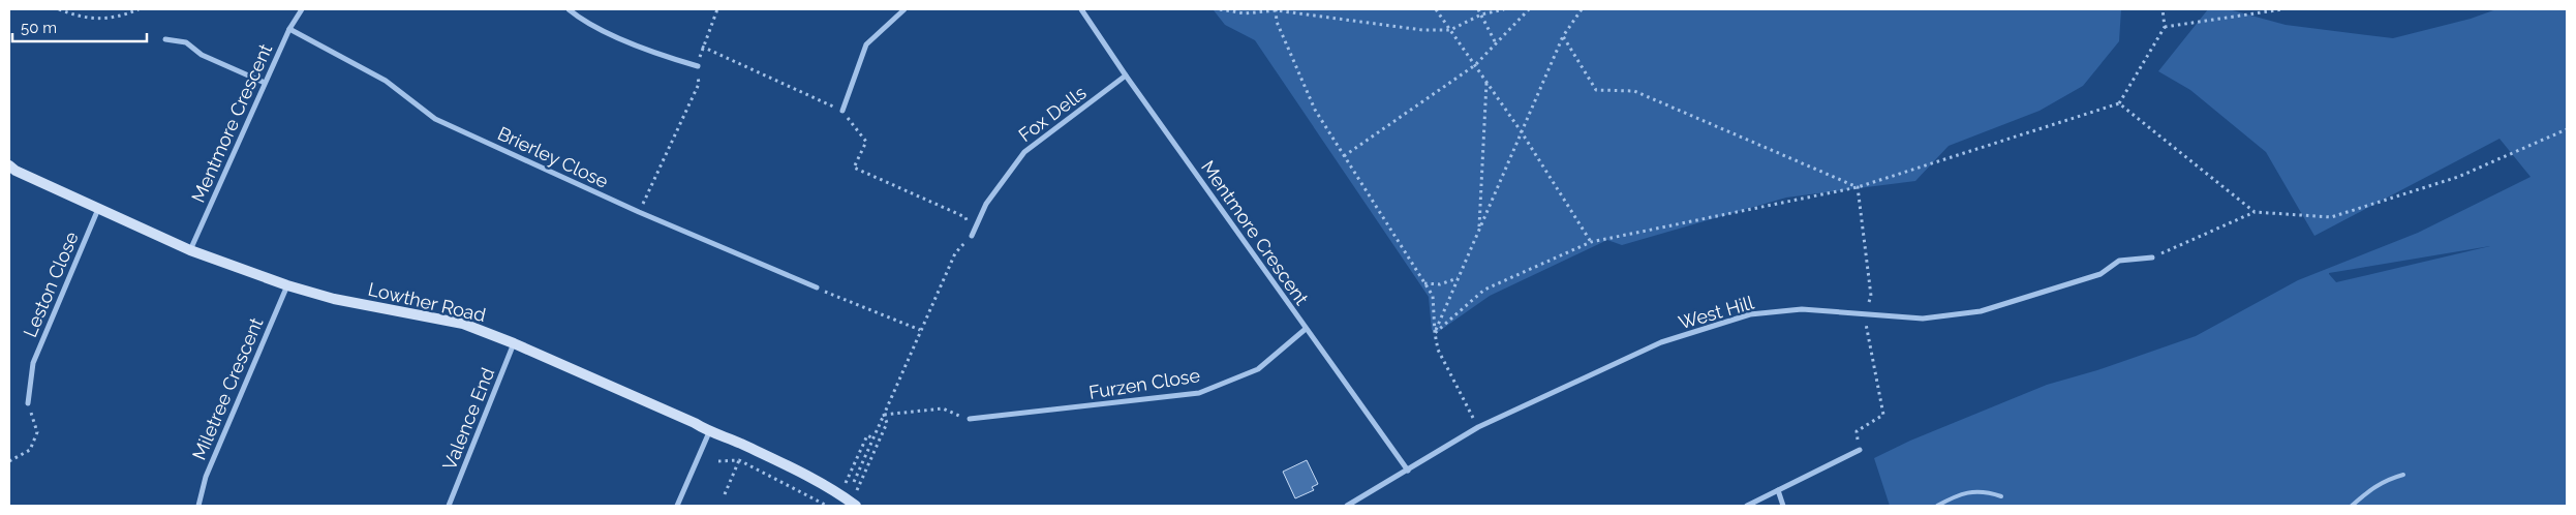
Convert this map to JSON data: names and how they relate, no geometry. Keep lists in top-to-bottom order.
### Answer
{
  "streets": {
    "street": [
      "Fox Dells",
      "Mentmore Crescent",
      "Brierley Close",
      "Leston Close",
      "Lowther Road",
      "West Hill",
      "Furzen Close",
      "Miletree Crescent",
      "Valence End"
    ]
  },
  "crossings": [
    ["Fox Dells", "Mentmore Crescent"],
    ["Mentmore Crescent", "Brierley Close"],
    ["Mentmore Crescent", "Lowther Road"],
    ["Mentmore Crescent", "West Hill"],
    ["Mentmore Crescent", "Furzen Close"],
    ["Leston Close", "Lowther Road"],
    ["Lowther Road", "Miletree Crescent"],
    ["Lowther Road", "Valence End"]
  ],
  "scale_bar": "50 m"
}
